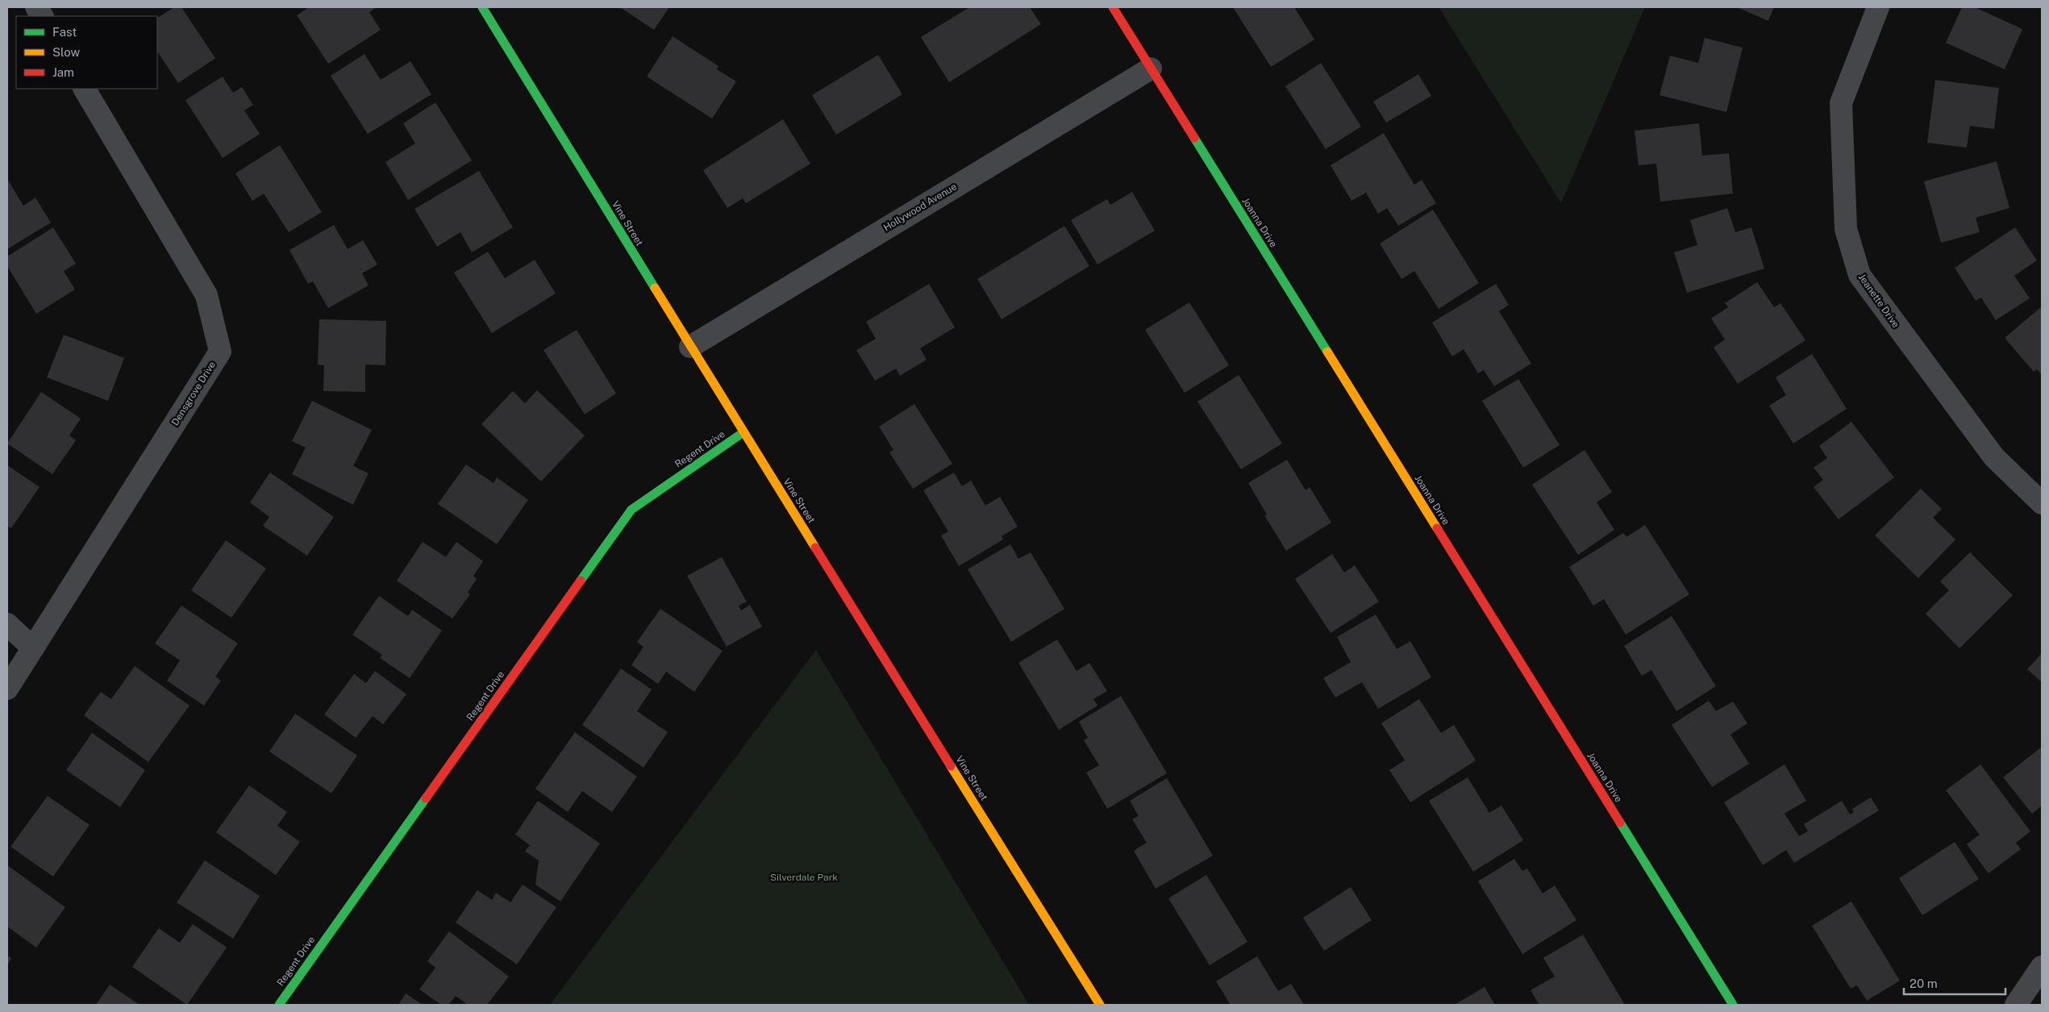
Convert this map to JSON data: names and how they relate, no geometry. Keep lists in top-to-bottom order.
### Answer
{
  "streets": {
    "street": [
      "Hollywood Avenue",
      "Joanna Drive",
      "Vine Street",
      "Jeanette Drive",
      "Densgrove Drive",
      "Regent Drive"
    ]
  },
  "crossings": [
    ["Hollywood Avenue", "Joanna Drive"],
    ["Hollywood Avenue", "Vine Street"],
    ["Vine Street", "Regent Drive"]
  ],
  "parks": ["Silverdale Park"],
  "legend": ["Fast", "Slow", "Jam"],
  "scale_bar": "20 m"
}
